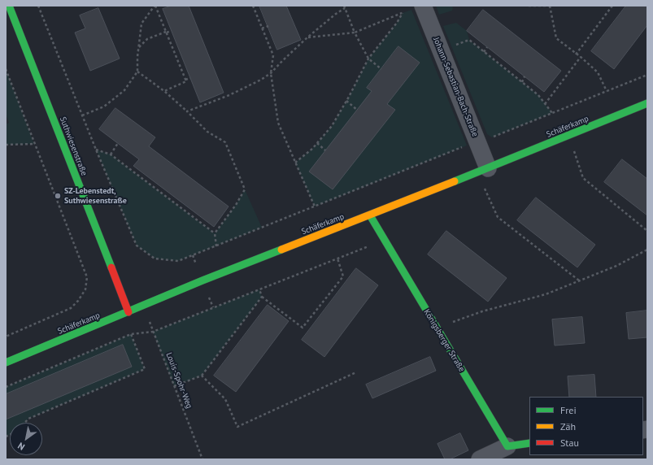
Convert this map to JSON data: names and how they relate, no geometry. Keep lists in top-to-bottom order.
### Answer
{
  "streets": {
    "street": [
      "Johann-Sebastian-Bach-Straße",
      "Schäferkamp",
      "Suthwiesenstraße",
      "Königsberger Straße"
    ],
    "path": ["Louis-Spohr-Weg"]
  },
  "crossings": [
    ["Johann-Sebastian-Bach-Straße", "Schäferkamp"],
    ["Schäferkamp", "Suthwiesenstraße"],
    ["Schäferkamp", "Königsberger Straße"],
    ["Schäferkamp", "Louis-Spohr-Weg"]
  ],
  "places": ["SZ-Lebenstedt, Suthwiesenstraße"],
  "legend": ["Frei", "Zäh", "Stau"],
  "north": "bottom left"
}
